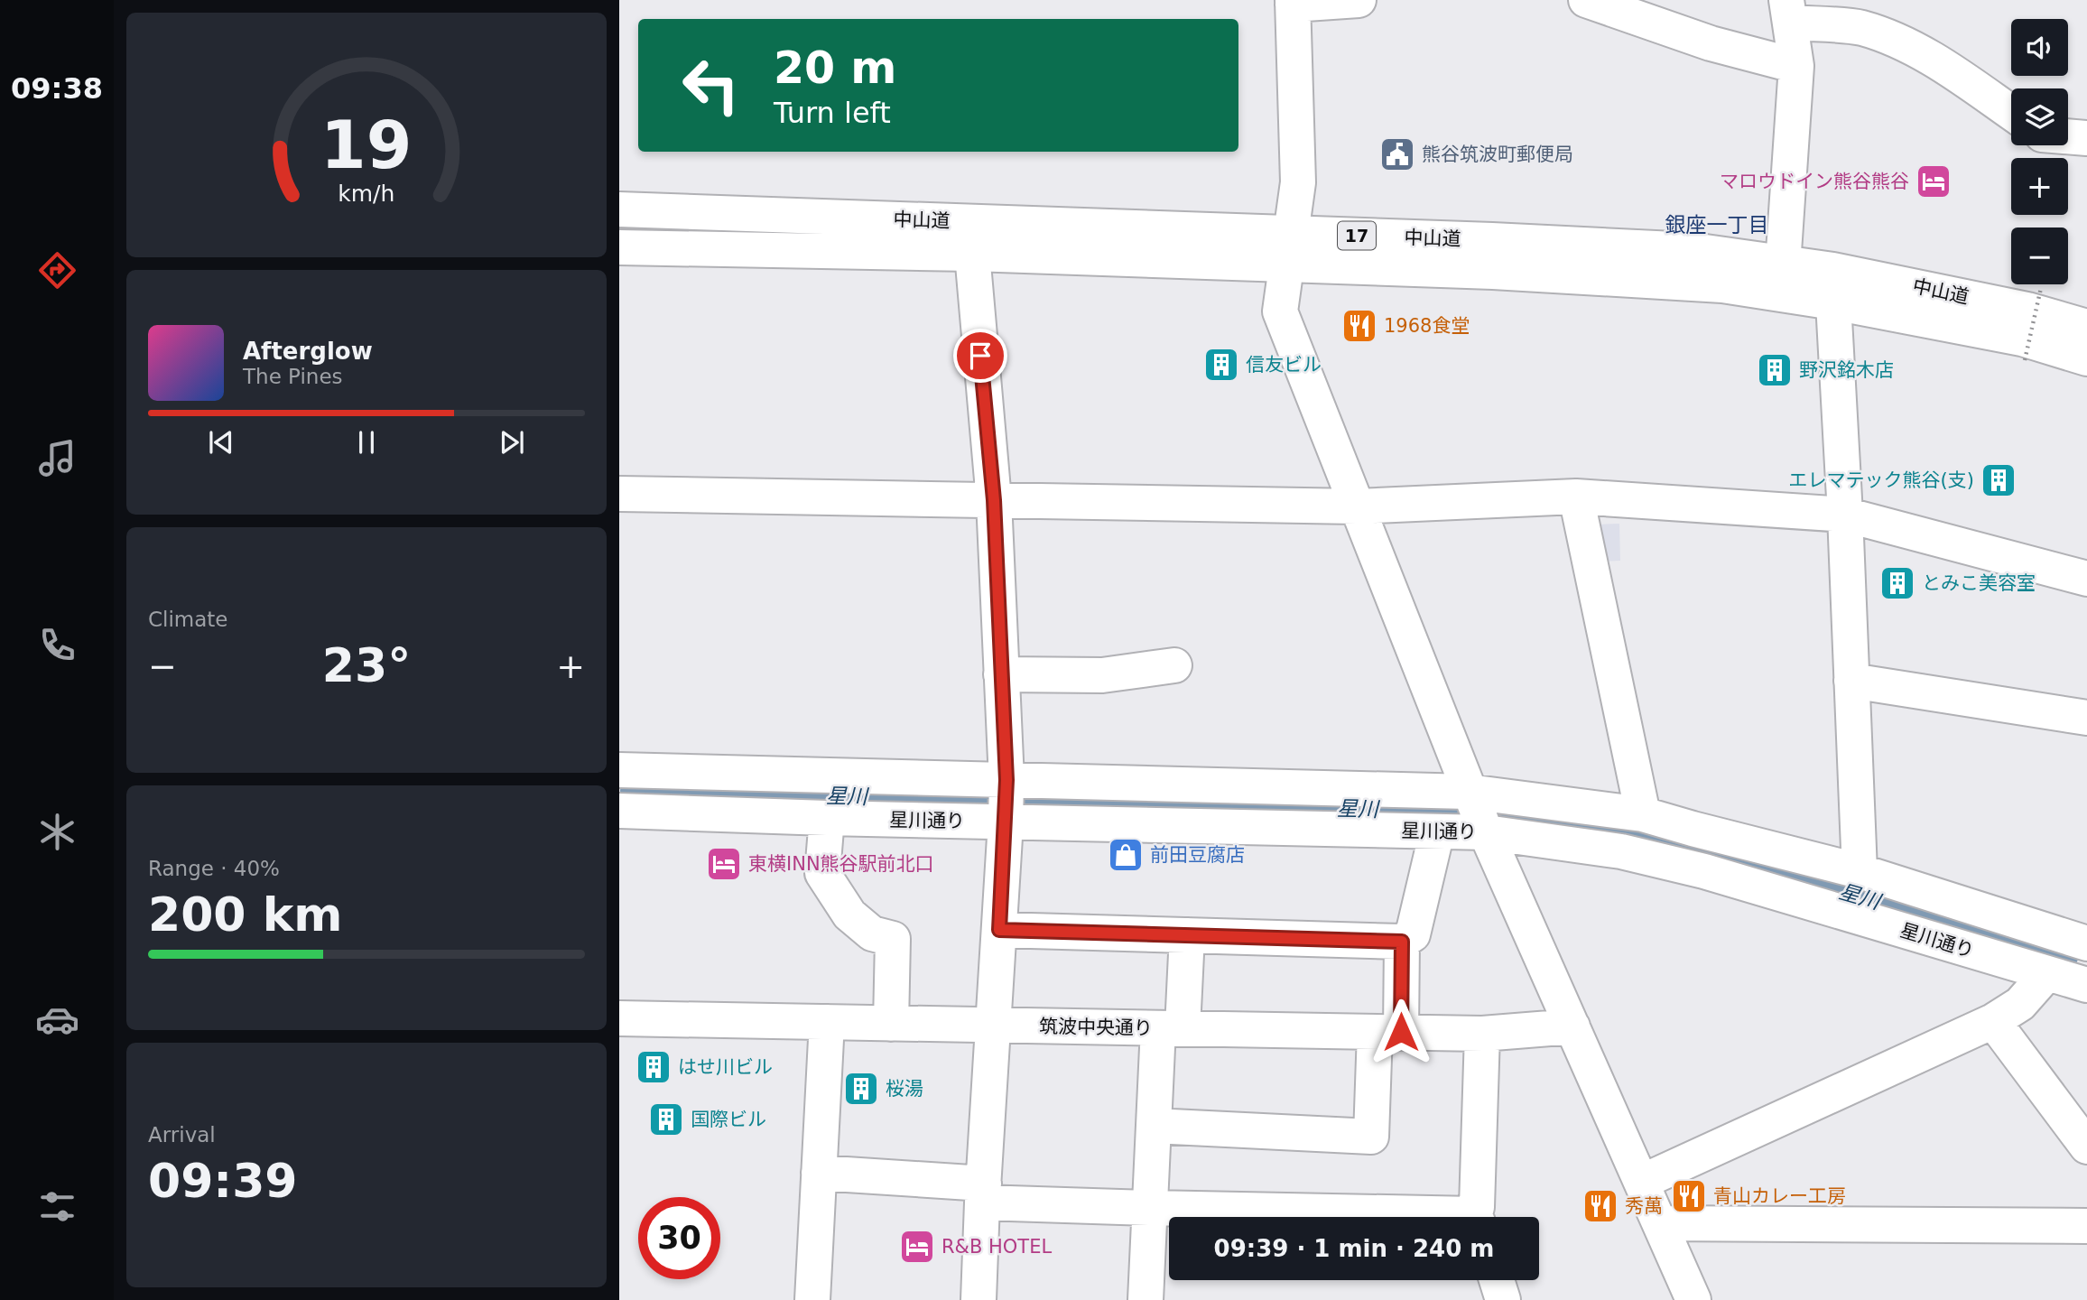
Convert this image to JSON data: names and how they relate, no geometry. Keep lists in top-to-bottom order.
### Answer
{
  "streets": {
    "main road": [
      "中山道",
      "17",
      "星川通り",
      "筑波中央通り"
    ]
  },
  "districts": ["銀座一丁目"],
  "water": ["星川"],
  "places": {
    "public building": ["熊谷筑波町郵便局"],
    "hotel": ["マロウドイン熊谷熊谷", "東横INN熊谷駅前北口", "R&B HOTEL"],
    "restaurant": ["1968食堂", "青山カレー工房", "秀萬"],
    "building": [
      "信友ビル",
      "野沢銘木店",
      "エレマテック熊谷(支)",
      "とみこ美容室",
      "はせ川ビル",
      "桜湯",
      "国際ビル"
    ],
    "shop": ["前田豆腐店"]
  },
  "page": {
    "tabs": "09:38",
    "map_buttons": ["+", "−"],
    "turn": ["20 m", "Turn left"],
    "song": ["Afterglow", "The Pines"],
    "tile": [
      "Climate",
      ["Range · 40%", "200 km"],
      ["Arrival", "09:39"]
    ],
    "heat": ["−", "23°", "+"],
    "limit": "30",
    "trip": "09:39 · 1 min · 240 m",
    "gauge": ["19", "km/h"]
  }
}
